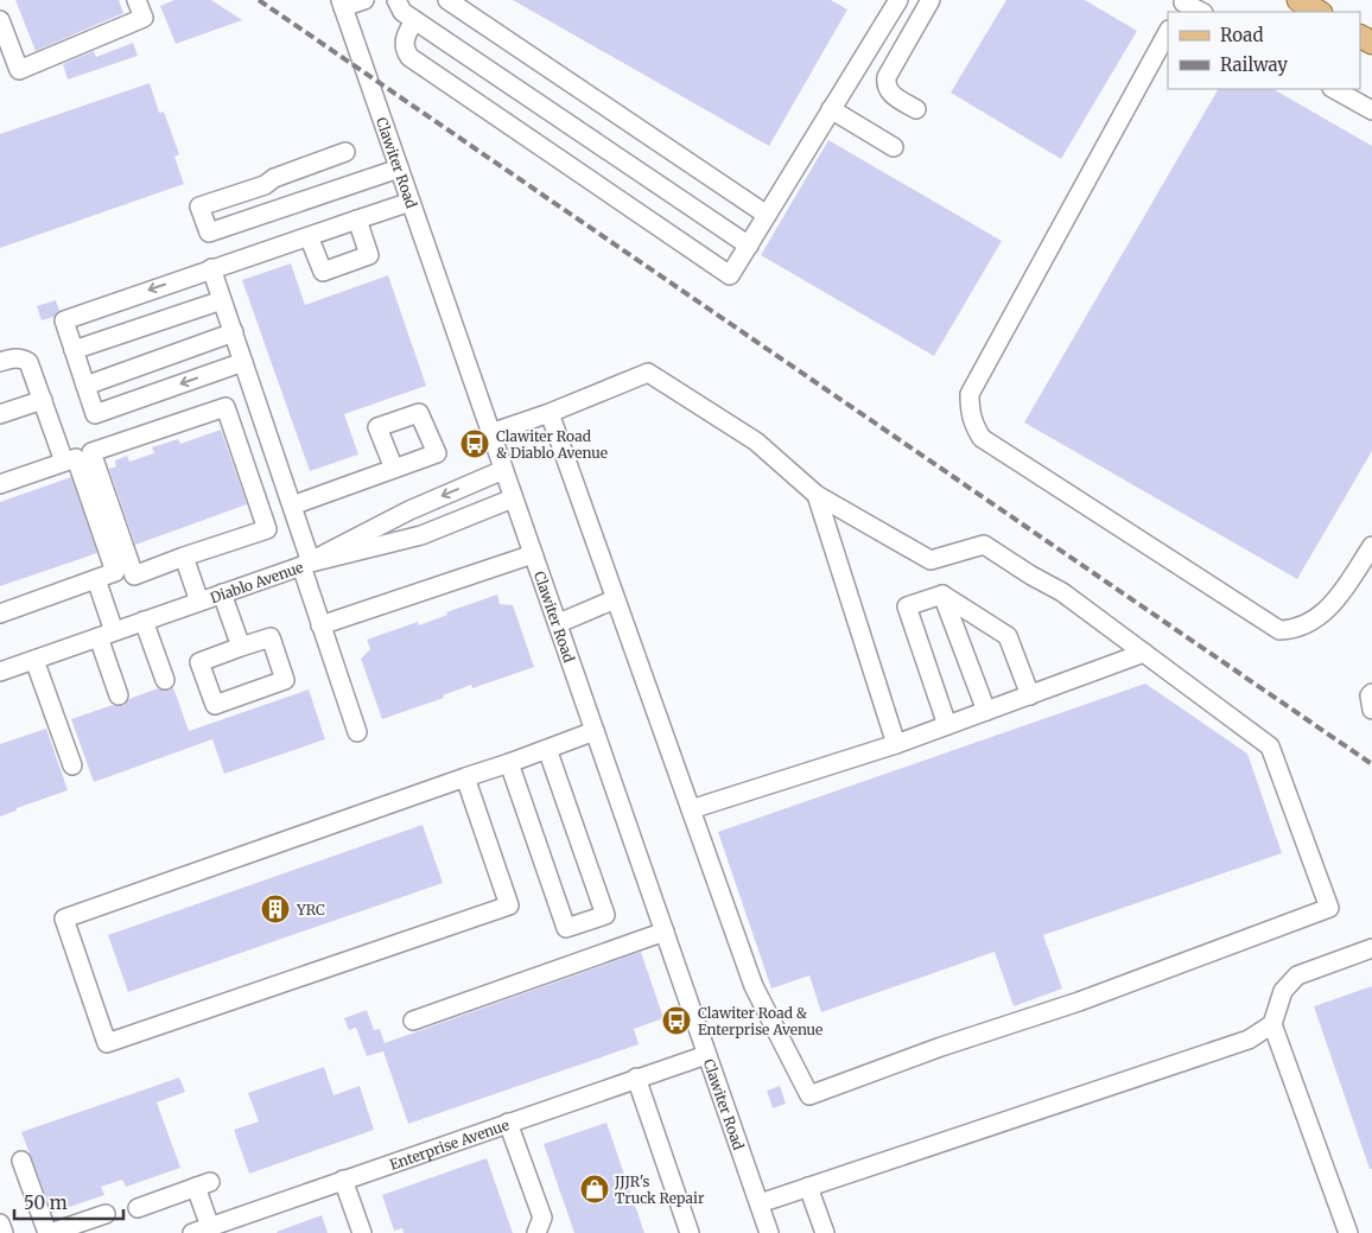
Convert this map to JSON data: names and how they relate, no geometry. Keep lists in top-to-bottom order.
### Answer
{
  "streets": {
    "street": ["Clawiter Road", "Diablo Avenue", "Enterprise Avenue"]
  },
  "crossings": [
    ["Clawiter Road", "Diablo Avenue"],
    ["Clawiter Road", "Enterprise Avenue"]
  ],
  "places": {
    "bus stop": ["Clawiter Road & Diablo Avenue", "Clawiter Road & Enterprise Avenue"],
    "building": ["YRC"],
    "shop": ["JJJR's Truck Repair"]
  },
  "legend": ["Road", "Railway"],
  "scale_bar": "50 m"
}
